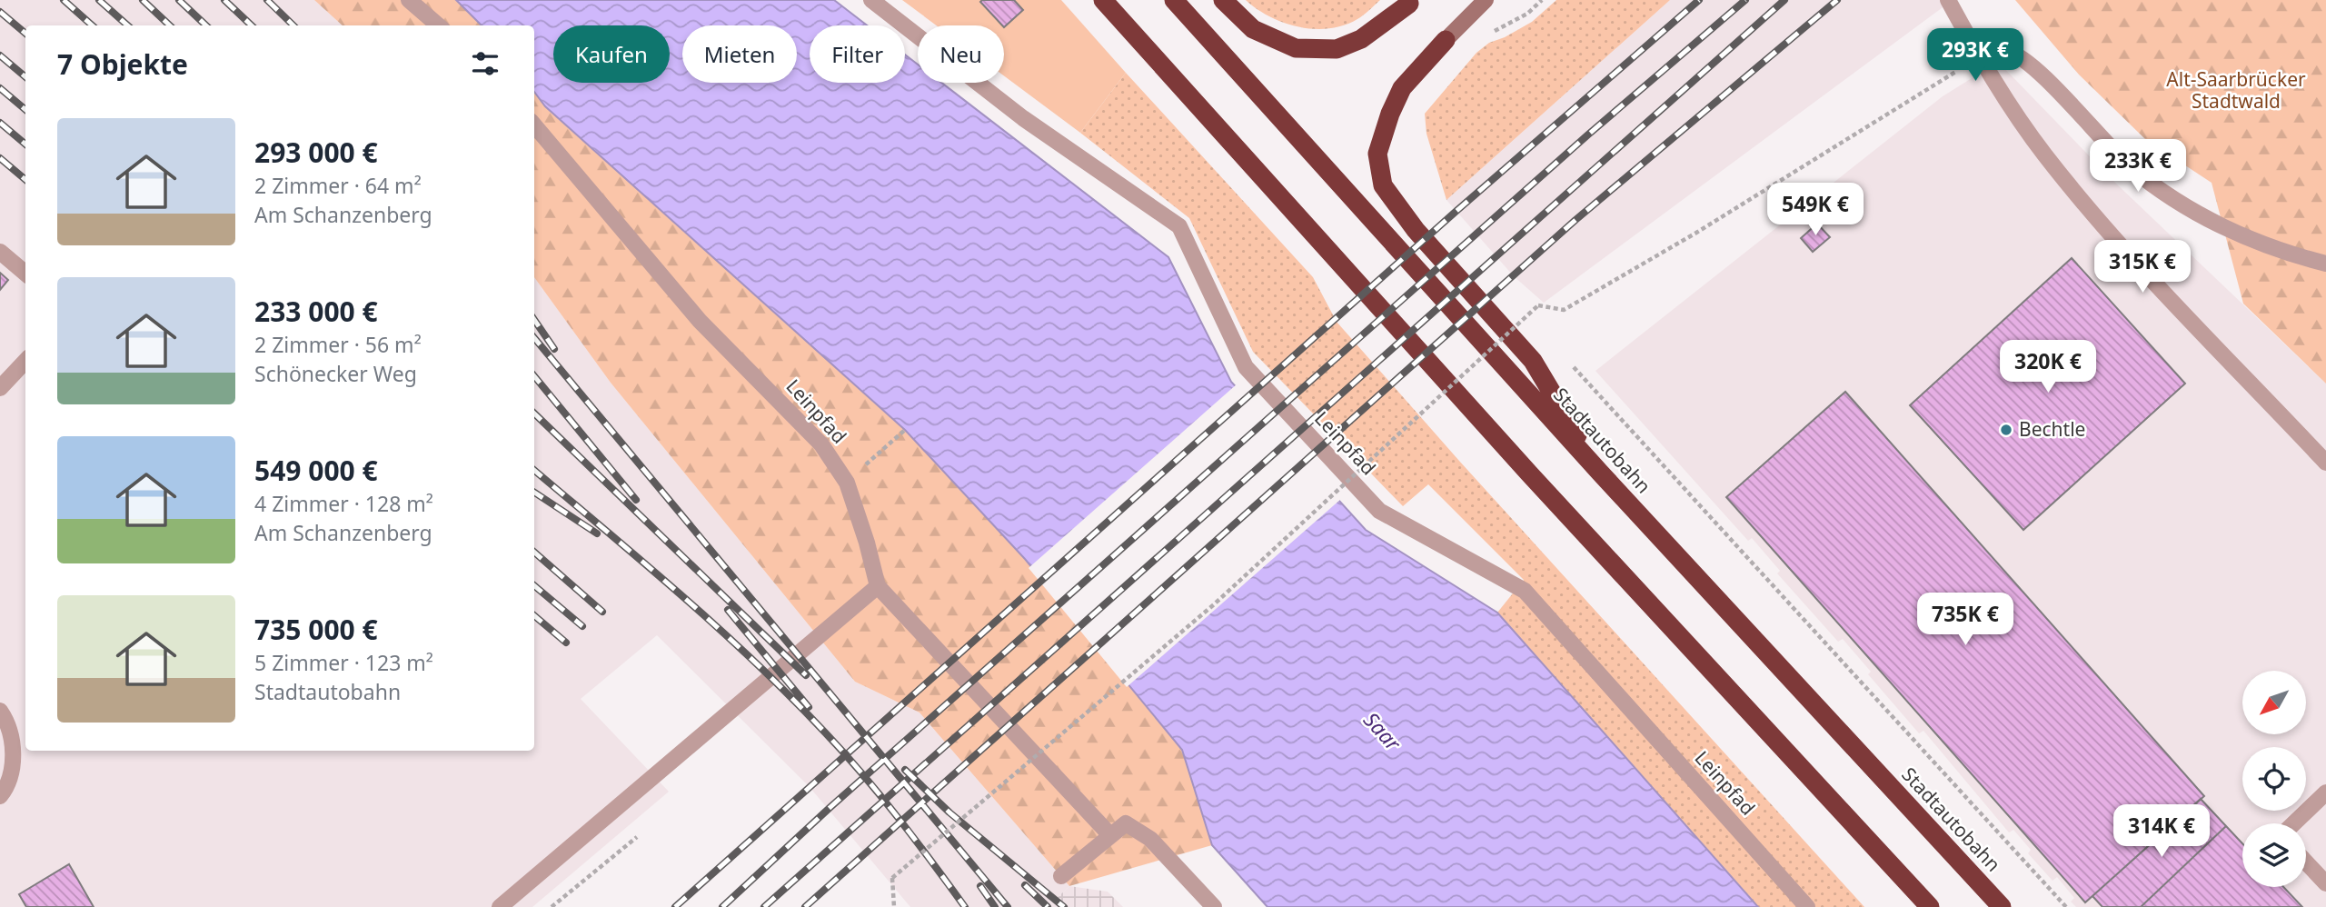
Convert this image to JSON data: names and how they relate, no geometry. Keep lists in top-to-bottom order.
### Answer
{
  "streets": {
    "highway": ["Stadtautobahn"],
    "street": ["Leinpfad"]
  },
  "water": ["Saar"],
  "parks": ["Alt-Saarbrücker Stadtwald"],
  "places": ["Bechtle"],
  "north": "bottom left",
  "page": {
    "chip": [
      "Kaufen",
      "Mieten",
      "Filter",
      "Neu"
    ],
    "heading": "7 Objekte",
    "price": [
      "293K €",
      "233K €",
      "549K €",
      "315K €",
      "320K €",
      "735K €",
      "314K €"
    ],
    "list": [
      {
        "name": "293 000 €",
        "note": "2 Zimmer · 64 m² · Am Schanzenberg"
      },
      {
        "name": "233 000 €",
        "note": "2 Zimmer · 56 m² · Schönecker Weg"
      },
      {
        "name": "549 000 €",
        "note": "4 Zimmer · 128 m² · Am Schanzenberg"
      },
      {
        "name": "735 000 €",
        "note": "5 Zimmer · 123 m² · Stadtautobahn"
      }
    ]
  }
}
